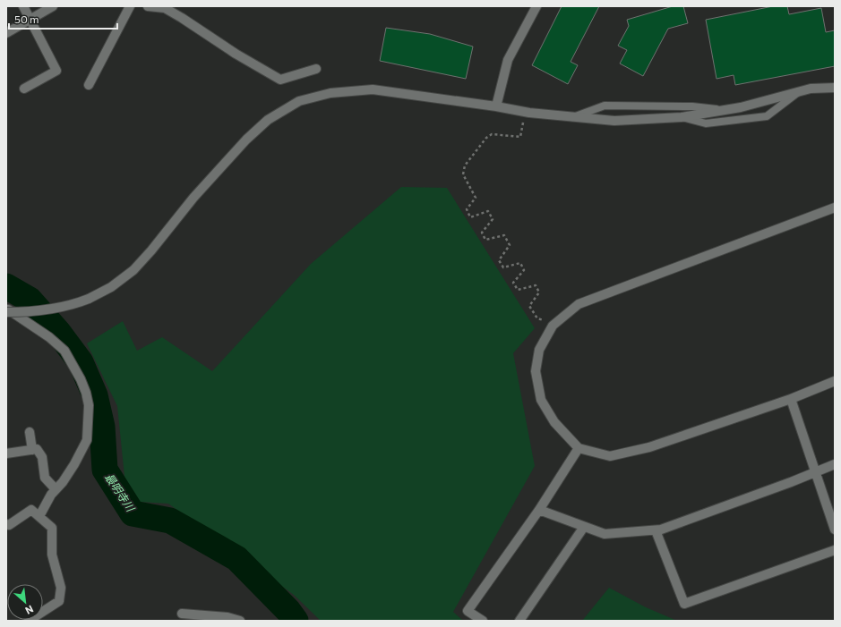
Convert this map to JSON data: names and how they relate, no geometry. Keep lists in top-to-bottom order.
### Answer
{
  "water": ["最明寺川"],
  "scale_bar": "50 m",
  "north": "bottom right"
}
